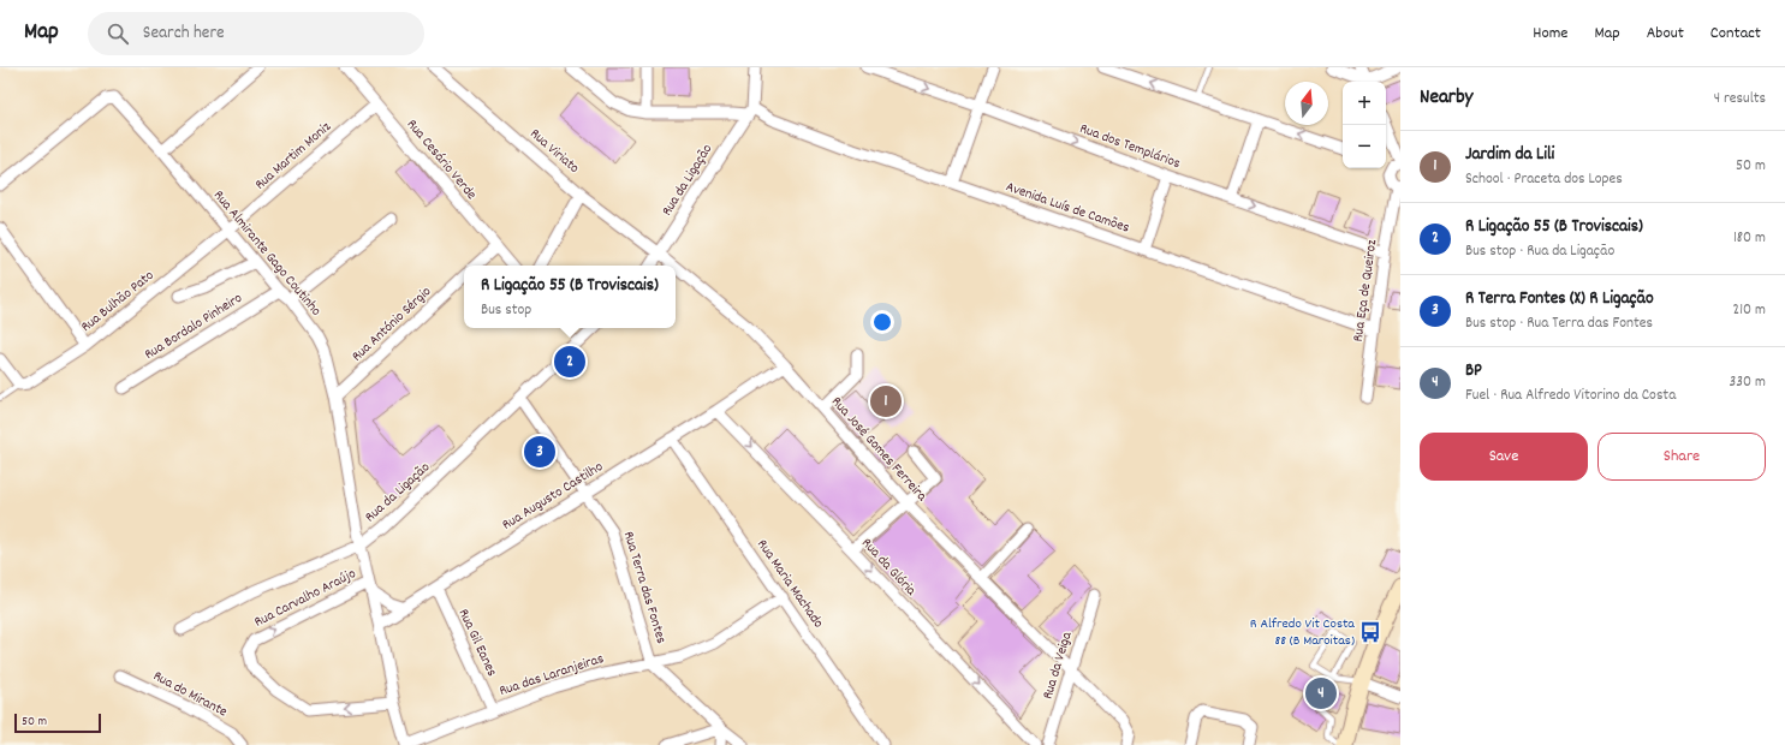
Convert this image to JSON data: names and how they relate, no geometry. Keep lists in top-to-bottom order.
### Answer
{
  "streets": {
    "street": [
      "Rua dos Templários",
      "Rua Viriato",
      "Rua Martim Moniz",
      "Rua Cesário Verde",
      "Rua da Ligação",
      "Avenida Luís de Camões",
      "Rua Almirante Gago Coutinho",
      "Rua Eça de Queiroz",
      "Rua Bulhão Pato",
      "Rua António Sérgio",
      "Rua Bordalo Pinheiro",
      "Rua José Gomes Ferreira",
      "Rua Augusto Castilho",
      "Rua da Glória",
      "Rua Maria Machado",
      "Rua Terra das Fontes",
      "Rua Carvalho Araújo",
      "Rua Gil Eanes",
      "Rua da Veiga",
      "Rua das Laranjeiras",
      "Rua do Mirante"
    ]
  },
  "crossings": [
    ["Rua dos Templários", "Rua Eça de Queiroz"],
    ["Rua Viriato", "Rua da Ligação"],
    ["Rua Viriato", "Rua José Gomes Ferreira"],
    ["Rua Martim Moniz", "Rua Cesário Verde"],
    ["Rua Martim Moniz", "Rua Almirante Gago Coutinho"],
    ["Rua Martim Moniz", "Rua Bulhão Pato"],
    ["Rua da Ligação", "Avenida Luís de Camões"],
    ["Rua da Ligação", "Rua Almirante Gago Coutinho"],
    ["Rua da Ligação", "Rua José Gomes Ferreira"],
    ["Rua da Ligação", "Rua Terra das Fontes"],
    ["Avenida Luís de Camões", "Rua Eça de Queiroz"],
    ["Rua Almirante Gago Coutinho", "Rua Bulhão Pato"],
    ["Rua Almirante Gago Coutinho", "Rua António Sérgio"],
    ["Rua Almirante Gago Coutinho", "Rua Bordalo Pinheiro"],
    ["Rua Almirante Gago Coutinho", "Rua Augusto Castilho"],
    ["Rua Almirante Gago Coutinho", "Rua Carvalho Araújo"],
    ["Rua Almirante Gago Coutinho", "Rua das Laranjeiras"],
    ["Rua José Gomes Ferreira", "Rua Augusto Castilho"],
    ["Rua José Gomes Ferreira", "Rua da Veiga"],
    ["Rua Augusto Castilho", "Rua da Glória"],
    ["Rua Augusto Castilho", "Rua Maria Machado"],
    ["Rua Augusto Castilho", "Rua Terra das Fontes"],
    ["Rua Augusto Castilho", "Rua Gil Eanes"],
    ["Rua Maria Machado", "Rua das Laranjeiras"],
    ["Rua Terra das Fontes", "Rua das Laranjeiras"],
    ["Rua Gil Eanes", "Rua das Laranjeiras"]
  ],
  "one_way": ["Rua da Glória"],
  "places": {
    "bus stop": ["R Alfredo Vit Costa 88 (B Maroitas)"]
  },
  "scale_bar": "50 m",
  "north": "top",
  "page": {
    "header": "Map",
    "search": "Search here",
    "nav": [
      "Home",
      "Map",
      "About",
      "Contact"
    ],
    "heading": ["Nearby", "4 results"],
    "map_buttons": ["+", "−"],
    "list": [
      {
        "mark": "1",
        "name": "Jardim da Lili",
        "note": "School · Praceta dos Lopes",
        "value": "50 m"
      },
      {
        "mark": "2",
        "name": "R Ligação 55 (B Troviscais)",
        "note": "Bus stop · Rua da Ligação",
        "value": "180 m"
      },
      {
        "mark": "3",
        "name": "R Terra Fontes (X) R Ligação",
        "note": "Bus stop · Rua Terra das Fontes",
        "value": "210 m"
      },
      {
        "mark": "4",
        "name": "BP",
        "note": "Fuel · Rua Alfredo Vitorino da Costa",
        "value": "330 m"
      }
    ],
    "popup": ["R Ligação 55 (B Troviscais)", "Bus stop"],
    "pins": [
      "2",
      "1",
      "3",
      "4"
    ],
    "buttons": ["Save", "Share"],
    "scale": "50 m"
  }
}
